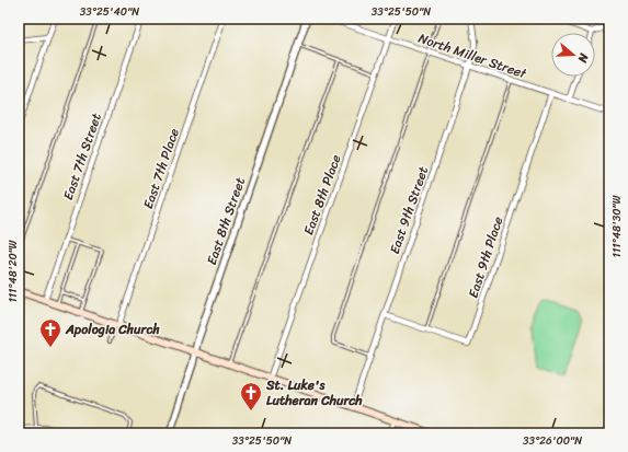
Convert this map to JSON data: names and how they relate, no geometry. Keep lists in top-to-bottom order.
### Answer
{
  "streets": {
    "street": [
      "North Miller Street",
      "East 7th Street",
      "East 7th Place",
      "East 8th Place",
      "East 9th Street",
      "East 8th Street",
      "East 9th Place"
    ]
  },
  "crossings": [
    ["North Miller Street", "East 8th Place"],
    ["North Miller Street", "East 9th Street"],
    ["North Miller Street", "East 9th Place"],
    ["East 9th Street", "East 9th Place"]
  ],
  "places": {
    "church": ["Apologia Church", "St. Luke's Lutheran Church"]
  },
  "north": "right",
  "coordinates": [
    "33°25'40\"N",
    "33°25'50\"N",
    "111°48'30\"W",
    "111°48'20\"W",
    "33°26'00\"N"
  ]
}
